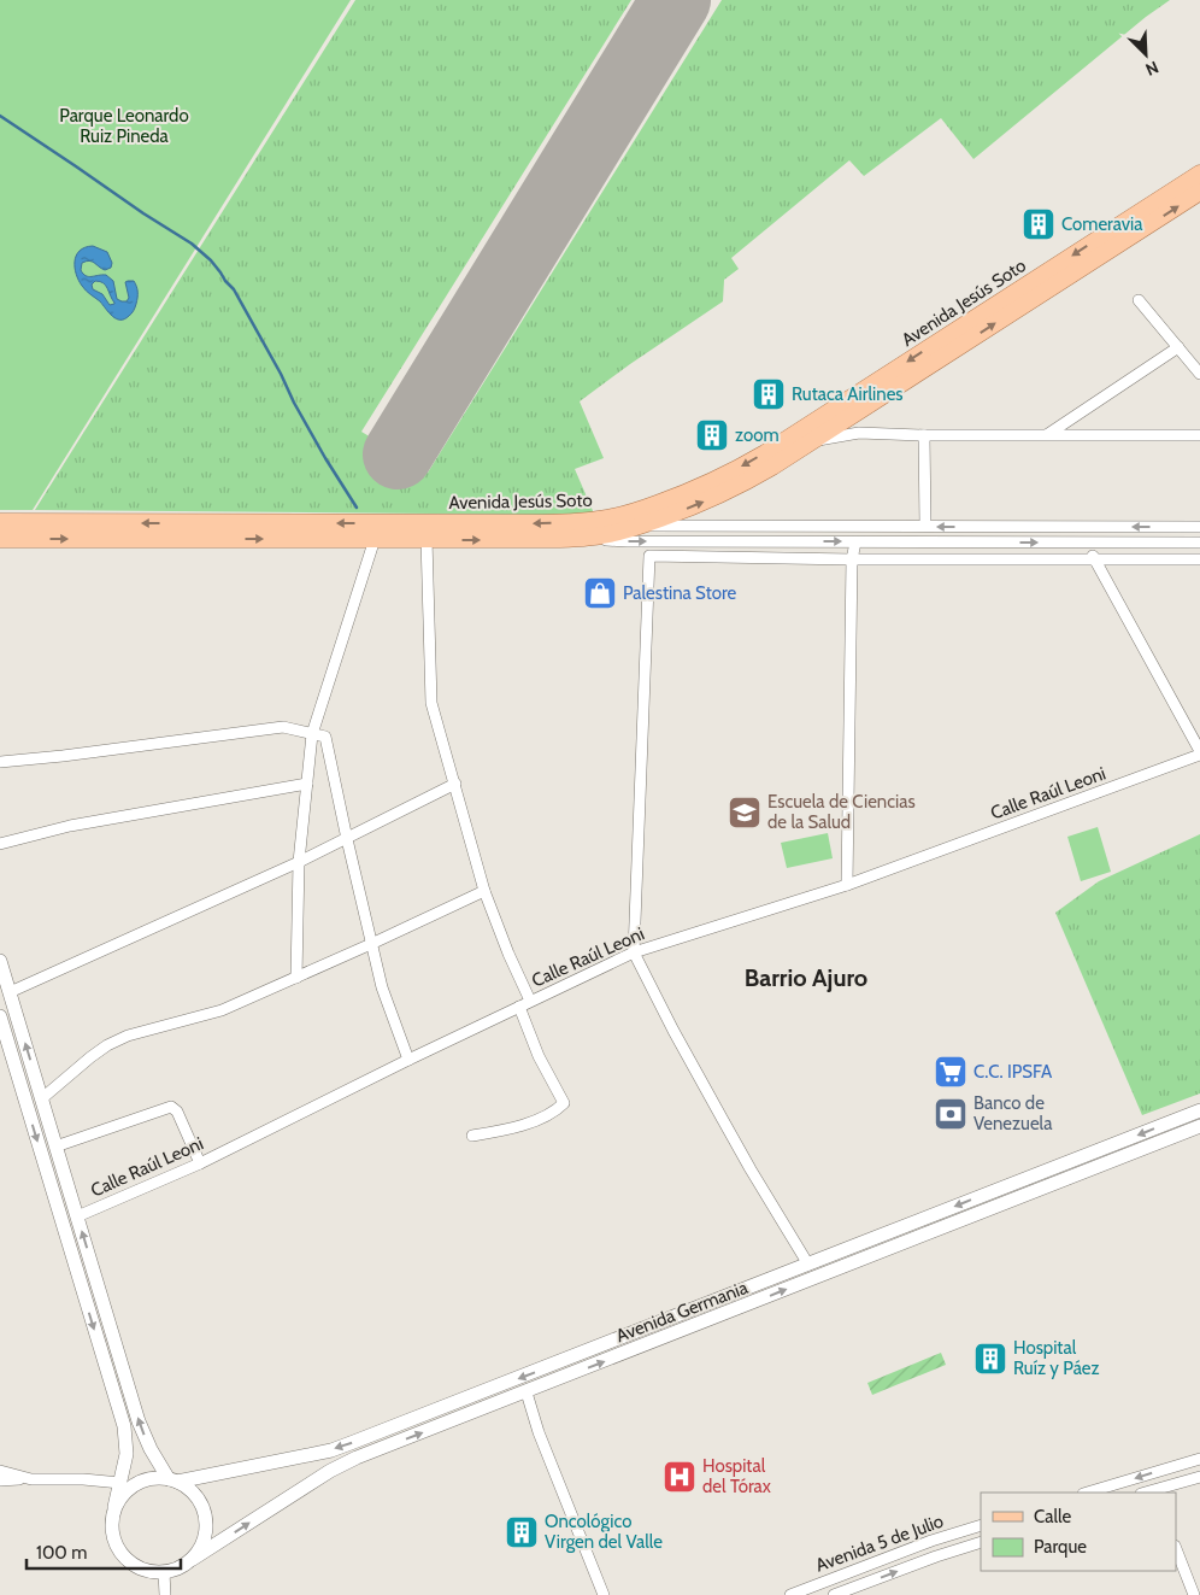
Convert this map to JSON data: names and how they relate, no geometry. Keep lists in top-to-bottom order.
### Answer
{
  "streets": {
    "main road": ["Avenida Jesús Soto"],
    "street": ["Calle Raúl Leoni", "Avenida Germania", "Avenida 5 de Julio"]
  },
  "districts": ["Barrio Ajuro"],
  "parks": ["Parque Leonardo Ruiz Pineda"],
  "places": {
    "building": [
      "Comeravia",
      "Rutaca Airlines",
      "zoom",
      "Hospital Ruíz y Páez",
      "Oncológico Virgen del Valle"
    ],
    "shop": ["Palestina Store"],
    "school or university": ["Escuela de Ciencias de la Salud"],
    "supermarket": ["C.C. IPSFA"],
    "bank": ["Banco de Venezuela"],
    "hospital": ["Hospital del Tórax"]
  },
  "legend": ["Calle", "Parque"],
  "scale_bar": "100 m",
  "north": "bottom right"
}
